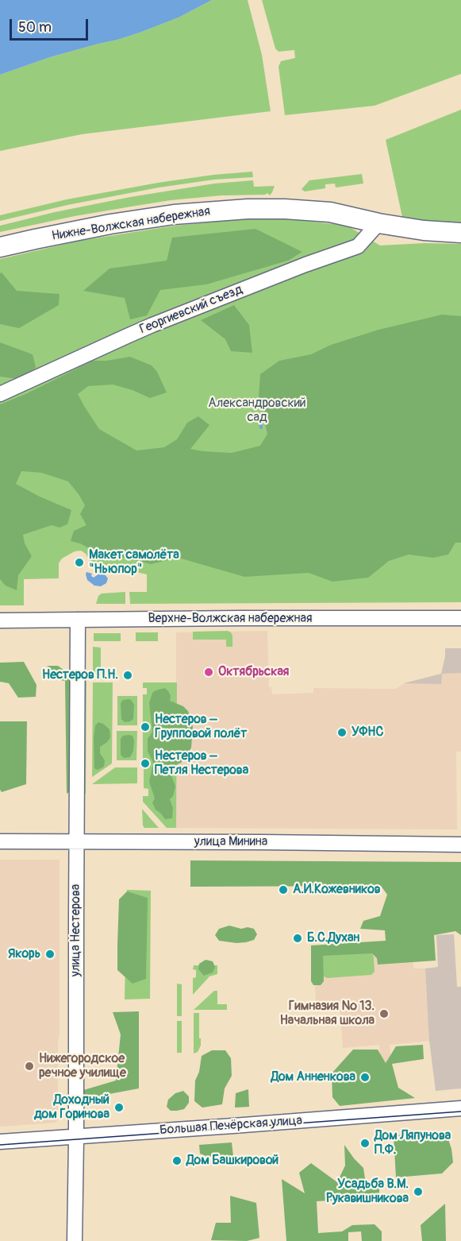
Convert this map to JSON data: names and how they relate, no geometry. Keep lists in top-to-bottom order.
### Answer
{
  "streets": {
    "main road": ["Нижне-Волжская набережная"],
    "street": [
      "Георгиевский съезд",
      "Верхне-Волжская набережная",
      "улица Минина",
      "улица Нестерова",
      "Большая Печёрская улица"
    ]
  },
  "crossings": [
    ["Нижне-Волжская набережная", "Георгиевский съезд"],
    ["Верхне-Волжская набережная", "улица Нестерова"],
    ["улица Минина", "улица Нестерова"],
    ["улица Нестерова", "Большая Печёрская улица"]
  ],
  "parks": ["Александровский сад"],
  "places": [
    "Макет самолёта \"Ньюпор\"",
    "Октябрьская",
    "Нестеров П.Н.",
    "Нестеров – Групповой полёт",
    "УФНС",
    "Нестеров – Петля Нестерова",
    "А.И.Кожевников",
    "Б.С.Духан",
    "Якорь",
    "Гимназия № 13. Начальная школа",
    "Нижегородское речное училище",
    "Дом Анненкова",
    "Доходный дом Горинова",
    "Дом Ляпунова П.Ф.",
    "Дом Башкировой",
    "Усадьба В.М. Рукавишникова"
  ],
  "scale_bar": "50 m"
}
